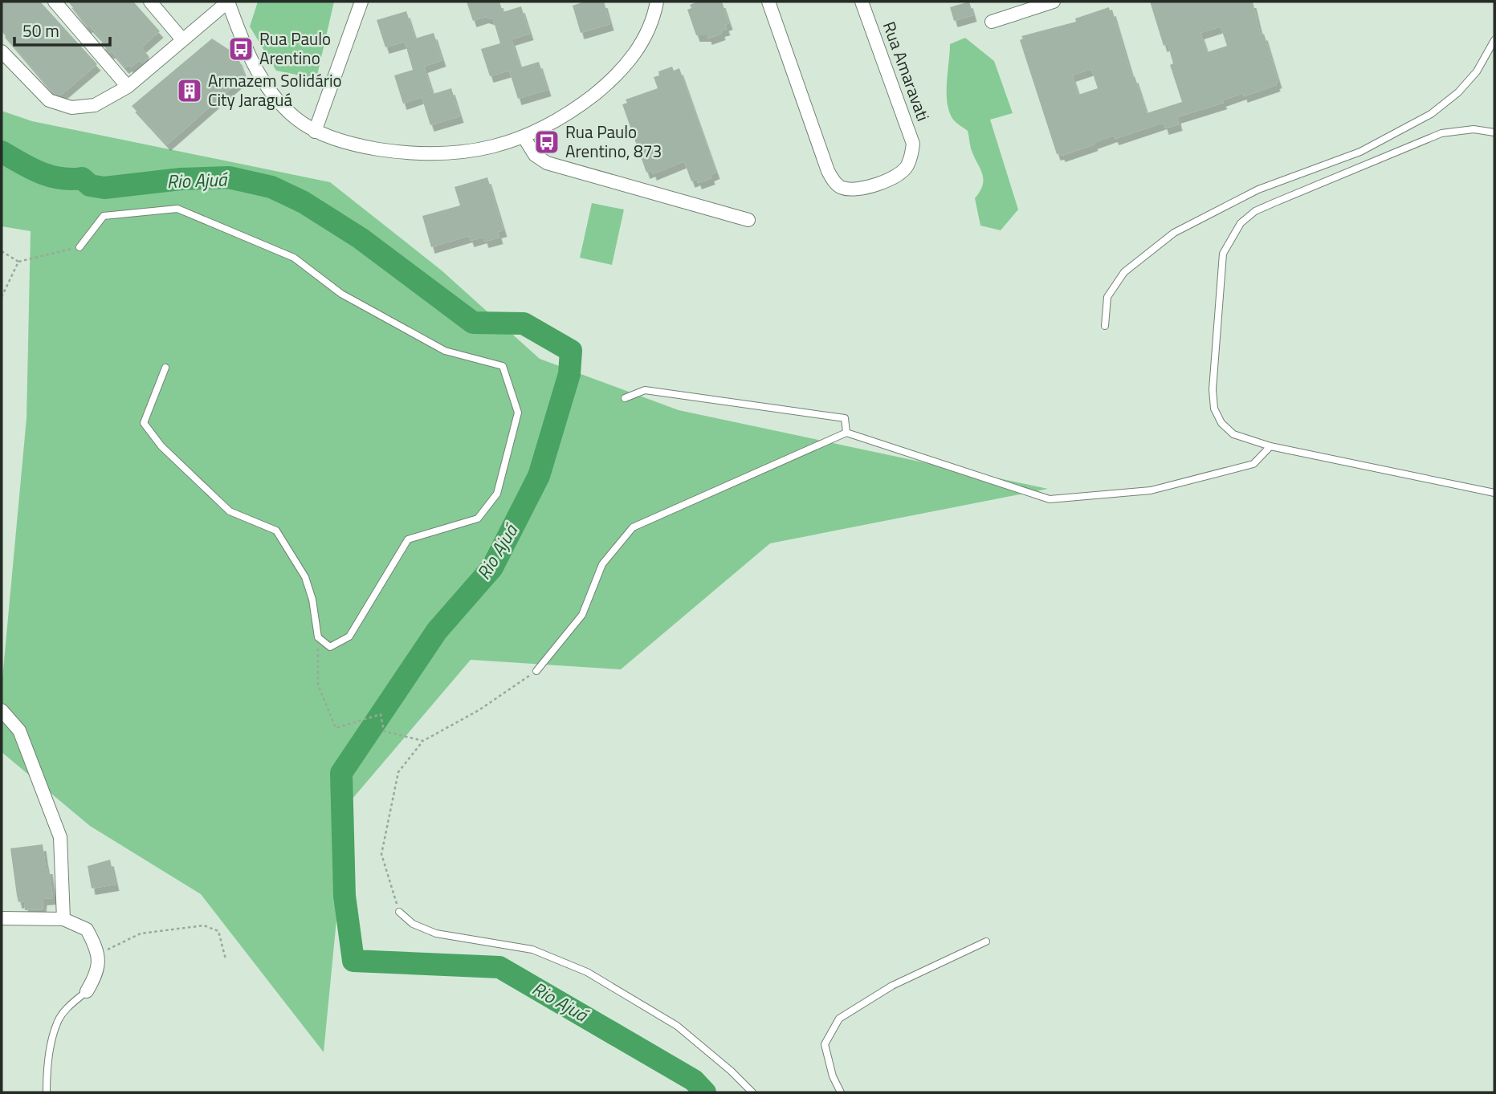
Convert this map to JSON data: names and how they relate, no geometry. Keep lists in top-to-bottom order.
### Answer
{
  "streets": {
    "street": ["Rua Amaravati"]
  },
  "water": ["Rio Ajuá"],
  "places": {
    "bus stop": ["Rua Paulo Arentino", "Rua Paulo Arentino, 873"],
    "building": ["Armazem Solidário City Jaraguá"]
  },
  "scale_bar": "50 m"
}
